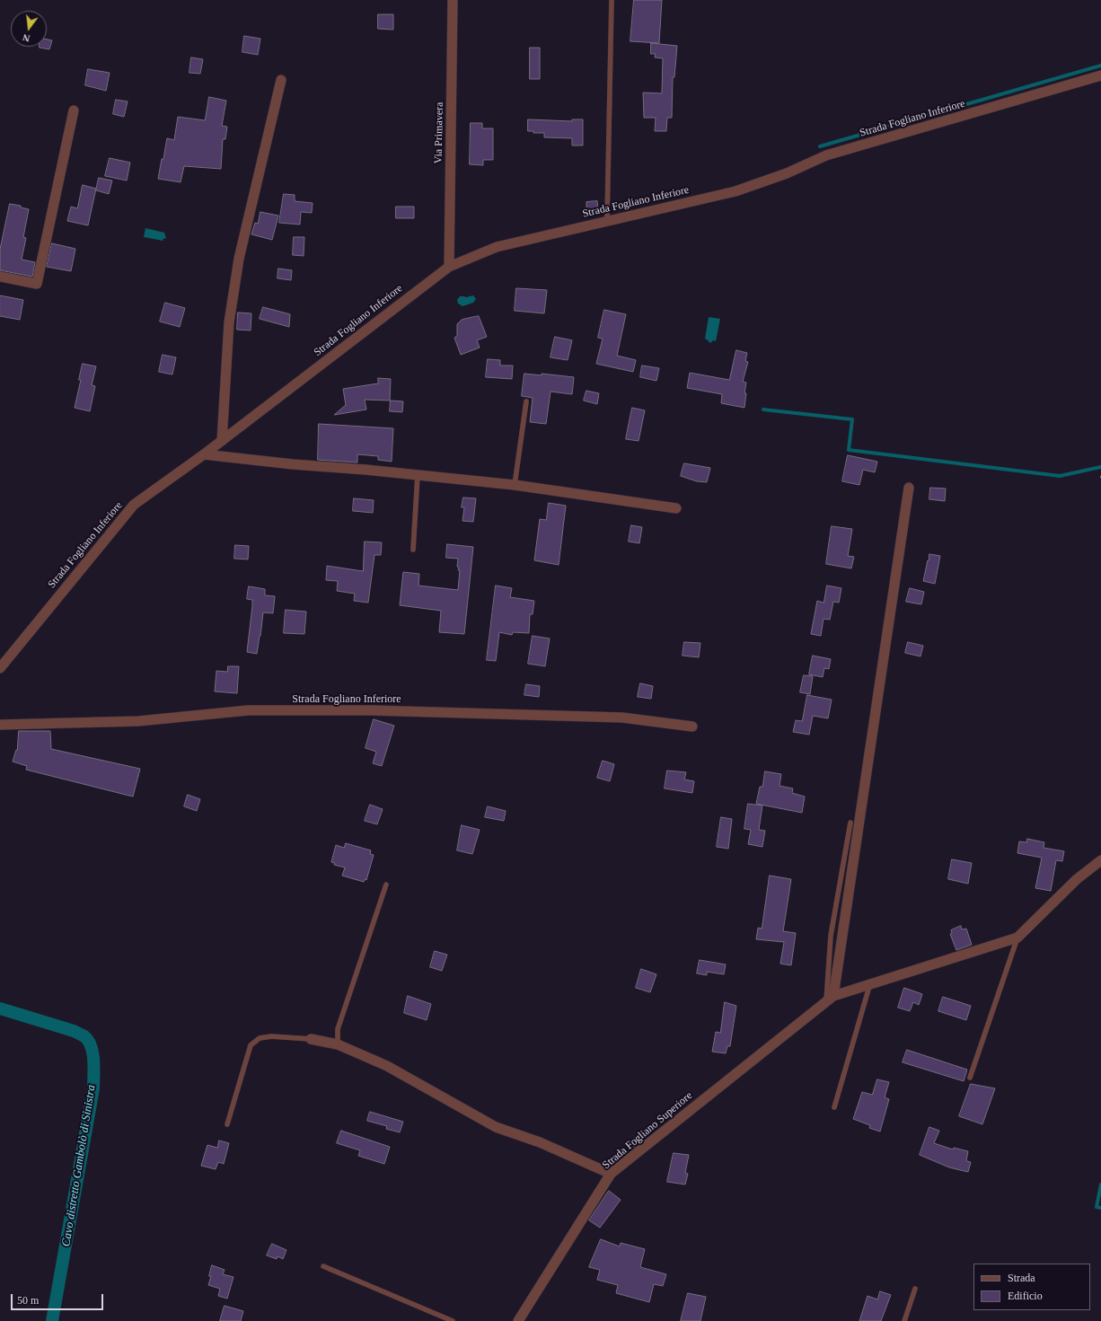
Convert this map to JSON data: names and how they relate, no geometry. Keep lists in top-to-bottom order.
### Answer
{
  "streets": {
    "street": ["Strada Fogliano Inferiore", "Via Primavera", "Strada Fogliano Superiore"]
  },
  "crossings": [
    ["Strada Fogliano Inferiore", "Via Primavera"]
  ],
  "water": ["Cavo distretto Gambolò di Sinistra"],
  "legend": ["Strada", "Edificio"],
  "scale_bar": "50 m",
  "north": "bottom"
}
